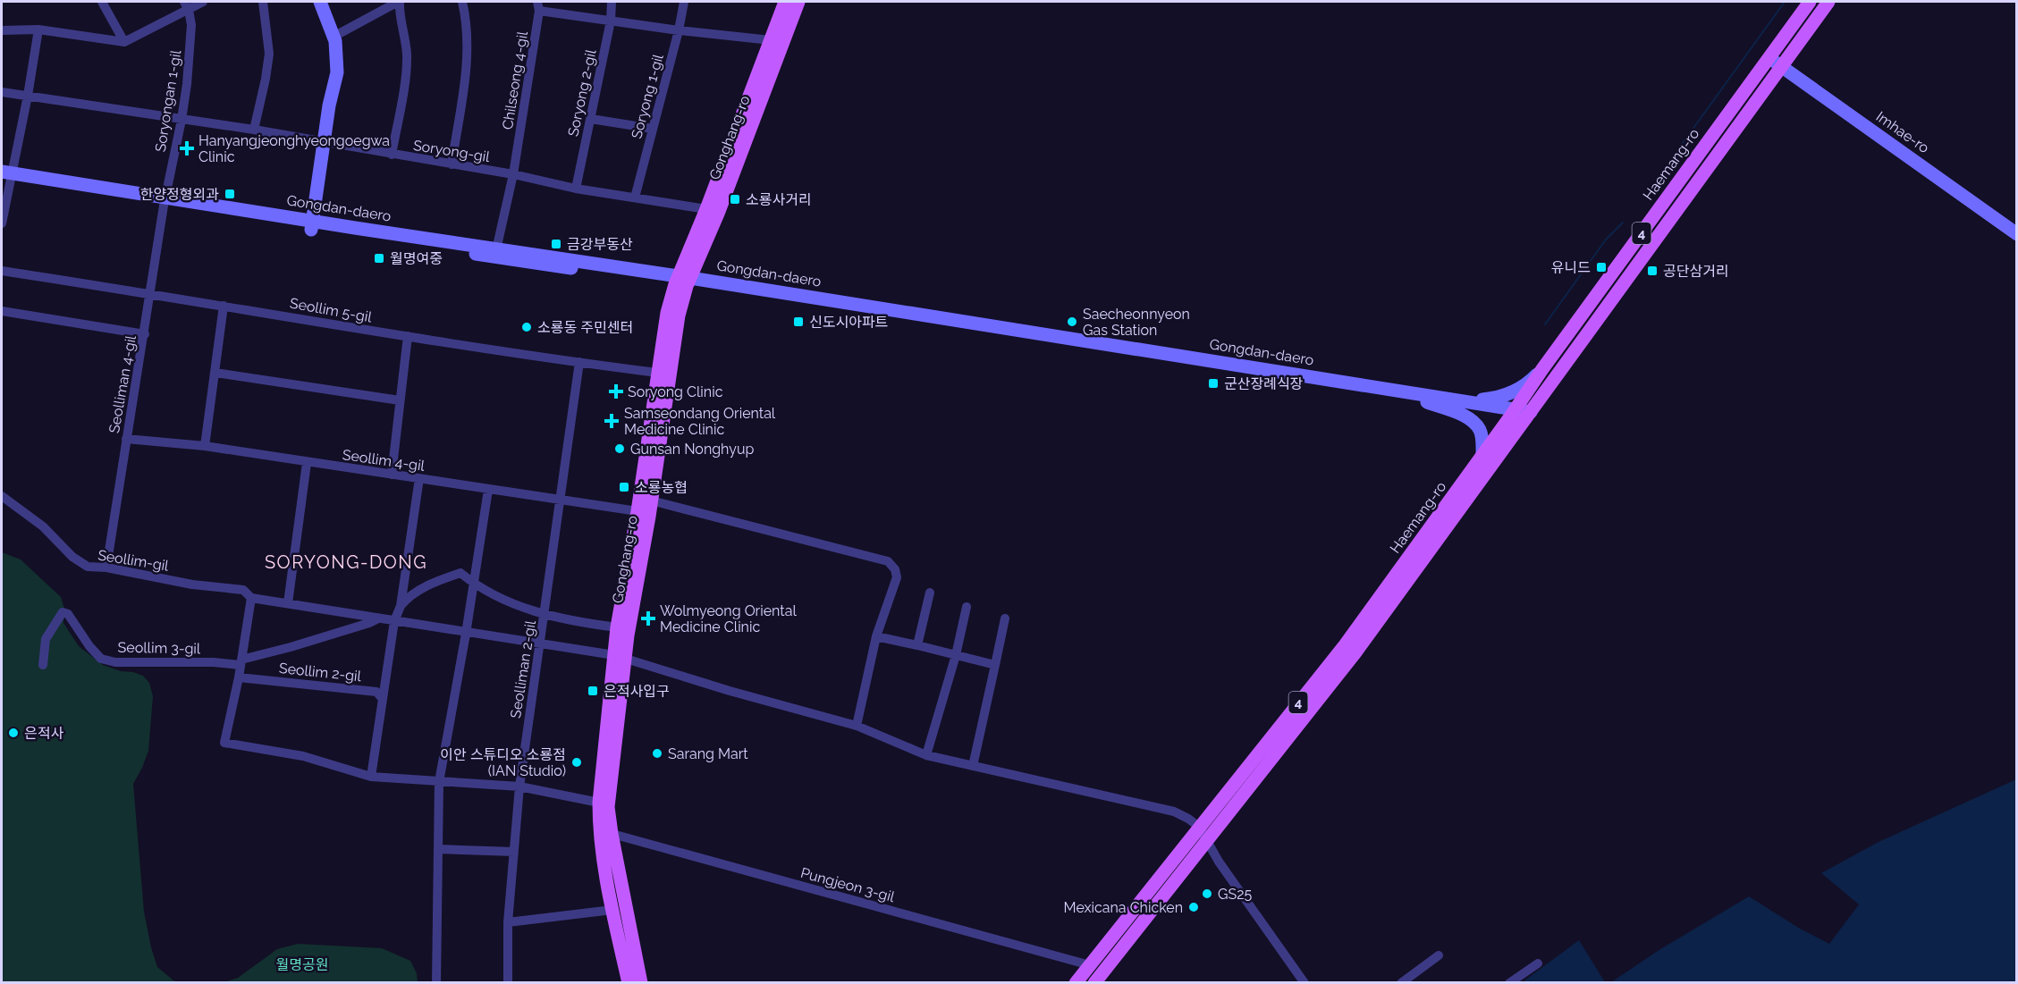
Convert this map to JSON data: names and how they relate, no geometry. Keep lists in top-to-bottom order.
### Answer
{
  "streets": {
    "main road": ["Gonghang-ro", "Haemang-ro", "4"],
    "street": [
      "Chilseong 4-gil",
      "Soryong 2-gil",
      "Soryong 1-gil",
      "Soryongan 1-gil",
      "Imhae-ro",
      "Soryong-gil",
      "Gongdan-daero",
      "Seollim 5-gil",
      "Seolliman 4-gil",
      "Seollim 4-gil",
      "Seollim-gil",
      "Seollim 3-gil",
      "Seolliman 2-gil",
      "Seollim 2-gil",
      "Pungjeon 3-gil"
    ]
  },
  "crossings": [
    ["Chilseong 4-gil", "Soryong-gil"],
    ["Chilseong 4-gil", "Gongdan-daero"],
    ["Soryong 2-gil", "Soryong-gil"],
    ["Soryong 1-gil", "Soryong-gil"],
    ["Soryongan 1-gil", "Soryong-gil"],
    ["Soryongan 1-gil", "Gongdan-daero"],
    ["Soryongan 1-gil", "Seolliman 4-gil"],
    ["Imhae-ro", "Haemang-ro"],
    ["Imhae-ro", "4"],
    ["Gonghang-ro", "Soryong-gil"],
    ["Gonghang-ro", "Gongdan-daero"],
    ["Gonghang-ro", "Seollim 5-gil"],
    ["Gonghang-ro", "Seollim 4-gil"],
    ["Gonghang-ro", "Seollim-gil"],
    ["Gonghang-ro", "Pungjeon 3-gil"],
    ["Haemang-ro", "Gongdan-daero"],
    ["Haemang-ro", "4"],
    ["Haemang-ro", "Seollim-gil"],
    ["Haemang-ro", "Pungjeon 3-gil"],
    ["Gongdan-daero", "Seolliman 4-gil"],
    ["Seollim 5-gil", "Seolliman 4-gil"],
    ["Seollim 5-gil", "Seolliman 2-gil"],
    ["Seolliman 4-gil", "Seollim 4-gil"],
    ["Seolliman 4-gil", "Seollim-gil"],
    ["Seollim 4-gil", "Seolliman 2-gil"],
    ["Seollim-gil", "Seollim 3-gil"],
    ["Seollim-gil", "Seolliman 2-gil"]
  ],
  "districts": ["SORYONG-DONG"],
  "parks": ["월명공원"],
  "places": {
    "health": [
      "Hanyangjeonghyeongoegwa Clinic",
      "Soryong Clinic",
      "Samseondang Oriental Medicine Clinic",
      "Wolmyeong Oriental Medicine Clinic"
    ],
    "transit": [
      "한양정형외과",
      "소룡사거리",
      "금강부동산",
      "월명여중",
      "유니드",
      "공단삼거리",
      "신도시아파트",
      "군산장례식장",
      "소룡농협",
      "은적사입구"
    ],
    "other": [
      "Saecheonnyeon Gas Station",
      "소룡동 주민센터",
      "Gunsan Nonghyup",
      "은적사",
      "Sarang Mart",
      "이안 스튜디오 소룡점 (IAN Studio)",
      "GS25",
      "Mexicana Chicken"
    ]
  }
}
